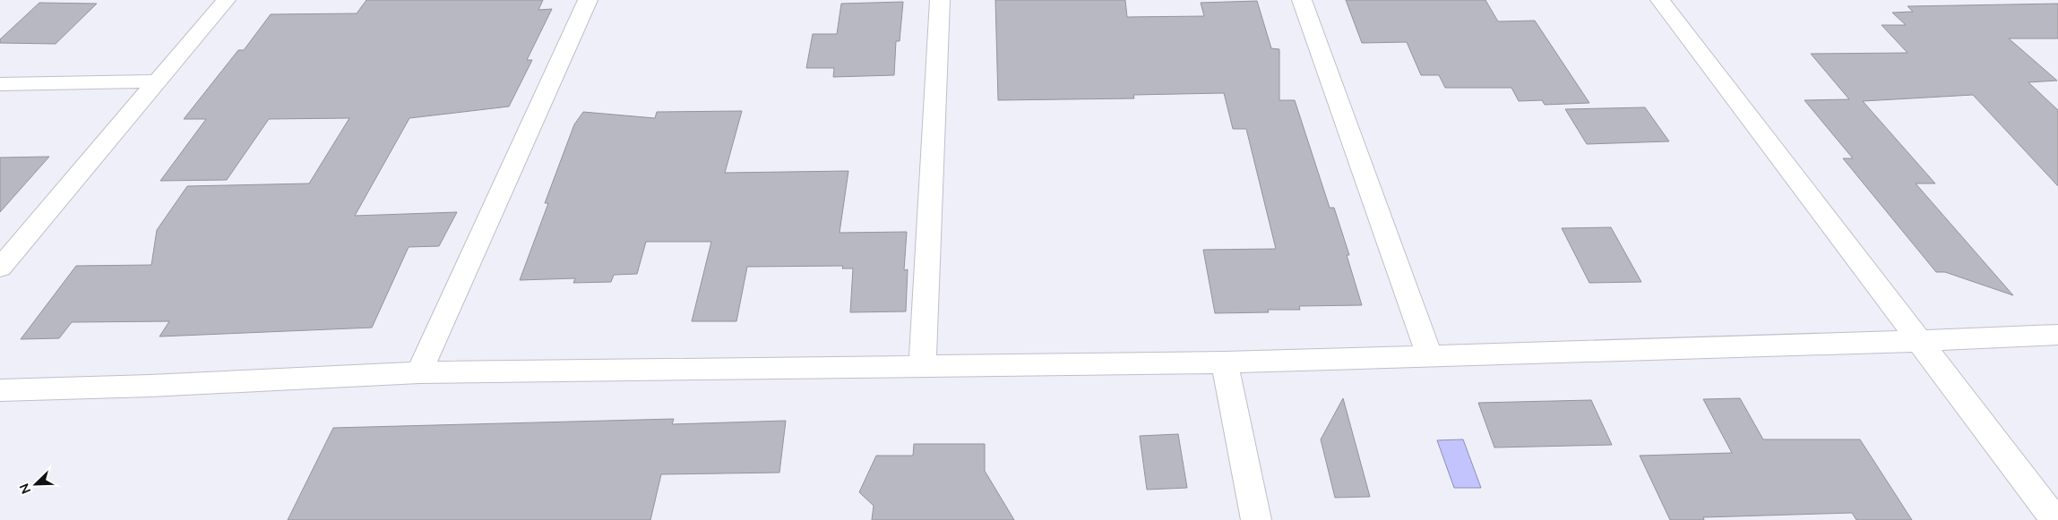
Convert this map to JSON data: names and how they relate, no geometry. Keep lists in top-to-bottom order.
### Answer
{
  "north": "bottom left"
}
